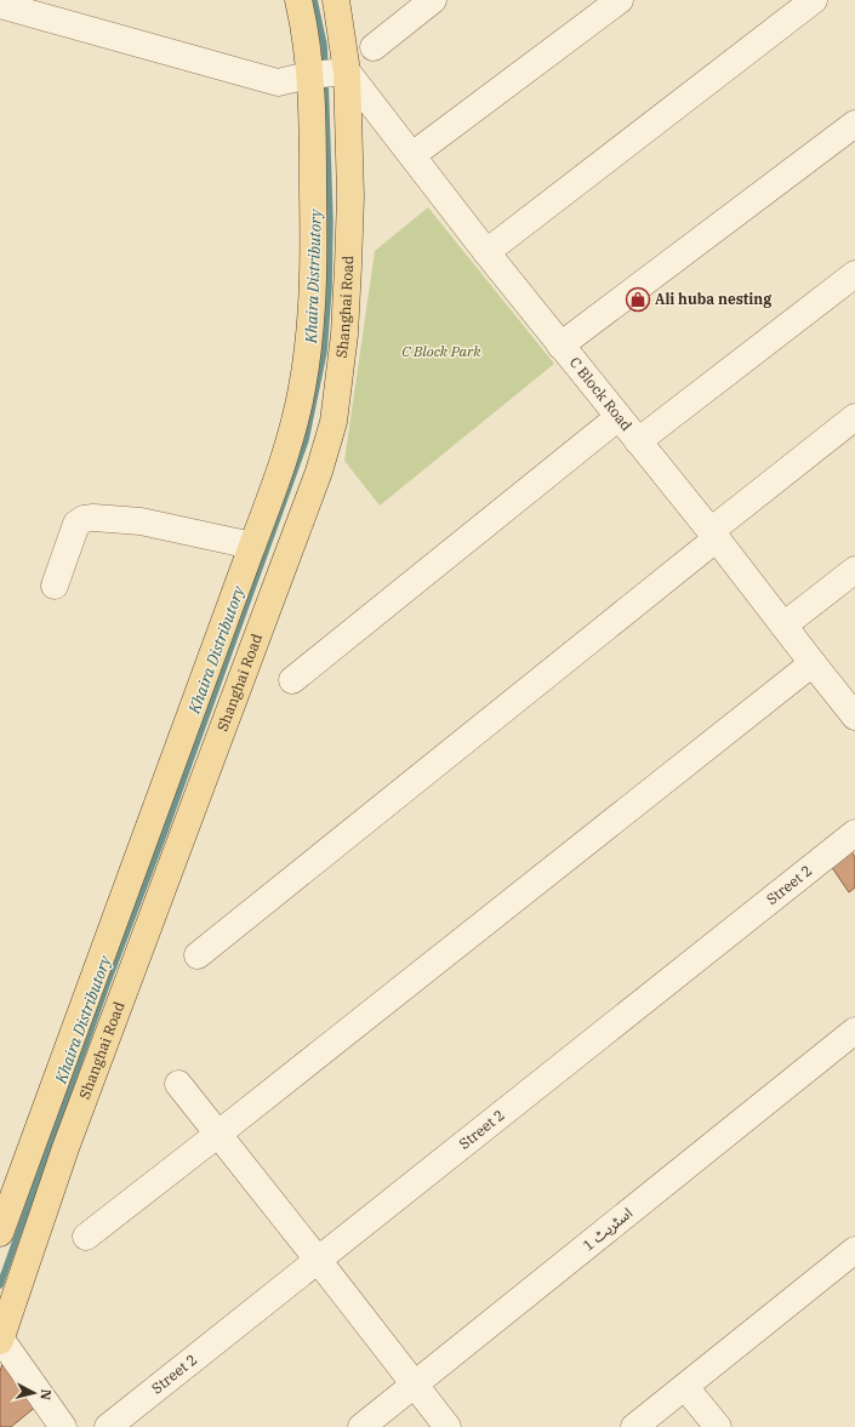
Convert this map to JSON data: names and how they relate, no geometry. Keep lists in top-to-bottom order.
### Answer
{
  "streets": {
    "main road": ["Shanghai Road"],
    "street": ["C Block Road", "Street 2", "اسٹریٹ 1"]
  },
  "crossings": [
    ["Shanghai Road", "C Block Road"]
  ],
  "water": ["Khaira Distributory"],
  "parks": ["C Block Park"],
  "places": {
    "shop": ["Ali huba nesting"]
  },
  "north": "right"
}
